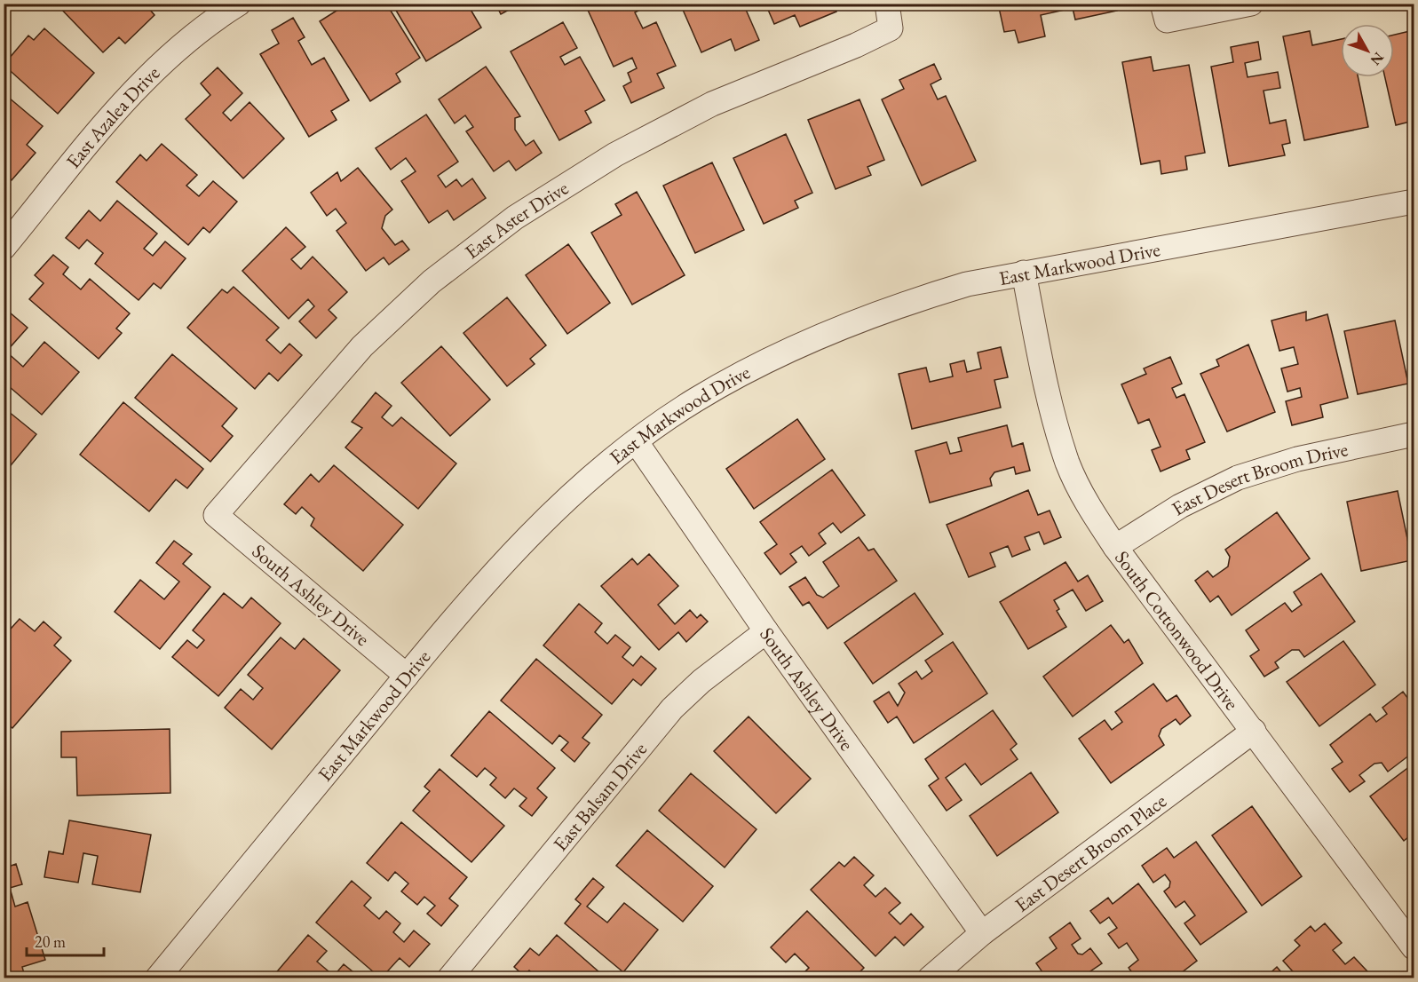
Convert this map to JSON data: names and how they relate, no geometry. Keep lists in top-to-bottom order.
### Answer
{
  "streets": {
    "street": [
      "East Azalea Drive",
      "East Aster Drive",
      "East Markwood Drive",
      "East Desert Broom Drive",
      "South Ashley Drive",
      "South Cottonwood Drive",
      "East Balsam Drive",
      "East Desert Broom Place"
    ]
  },
  "crossings": [
    ["East Aster Drive", "South Ashley Drive"],
    ["East Markwood Drive", "South Ashley Drive"],
    ["East Markwood Drive", "South Cottonwood Drive"],
    ["East Desert Broom Drive", "South Cottonwood Drive"],
    ["South Ashley Drive", "East Balsam Drive"],
    ["South Ashley Drive", "East Desert Broom Place"],
    ["South Cottonwood Drive", "East Desert Broom Place"]
  ],
  "scale_bar": "20 m",
  "north": "bottom right"
}
